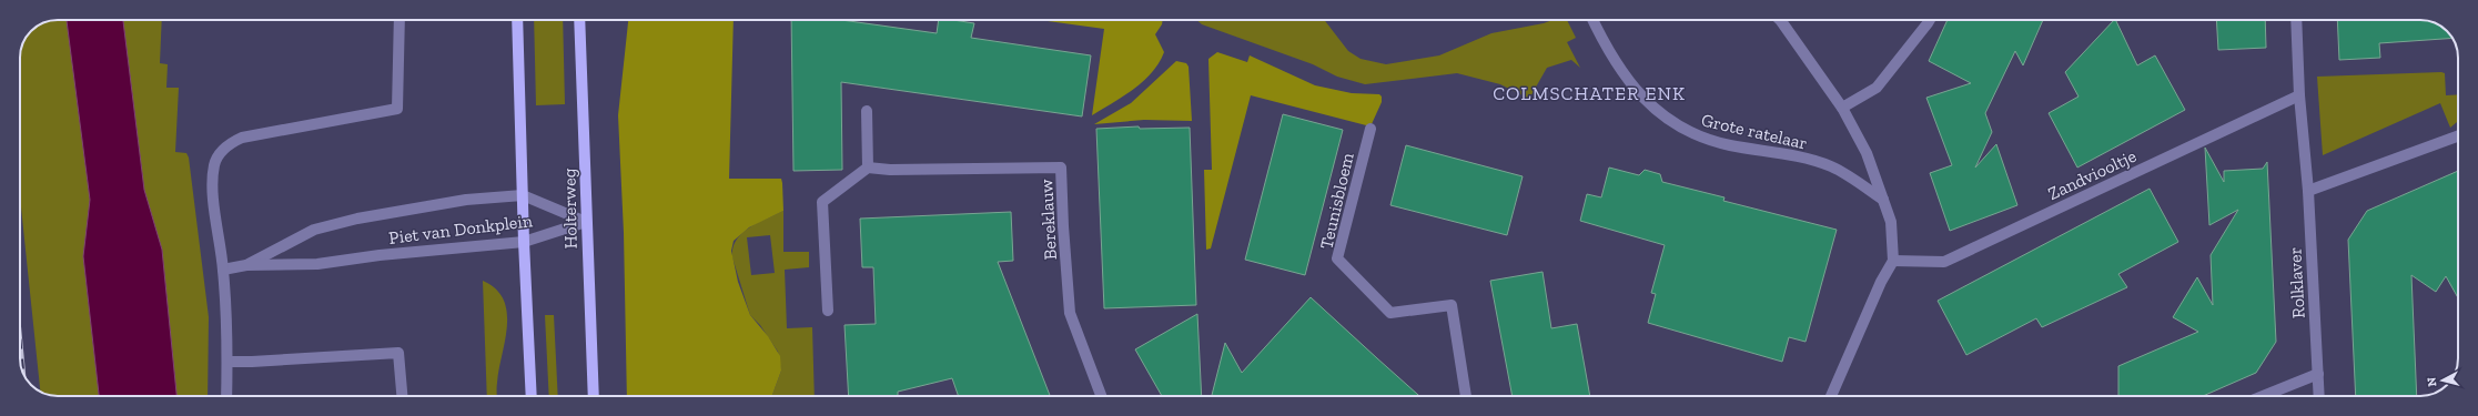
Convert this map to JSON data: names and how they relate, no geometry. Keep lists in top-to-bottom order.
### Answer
{
  "streets": {
    "main road": ["Holterweg"],
    "street": [
      "Grote ratelaar",
      "Zandviooltje",
      "Teunisbloem",
      "Bereklauw",
      "Piet van Donkplein",
      "Rolklaver"
    ]
  },
  "crossings": [
    ["Zandviooltje", "Rolklaver"],
    ["Holterweg", "Piet van Donkplein"]
  ],
  "districts": ["COLMSCHATER ENK"],
  "north": "left"
}
